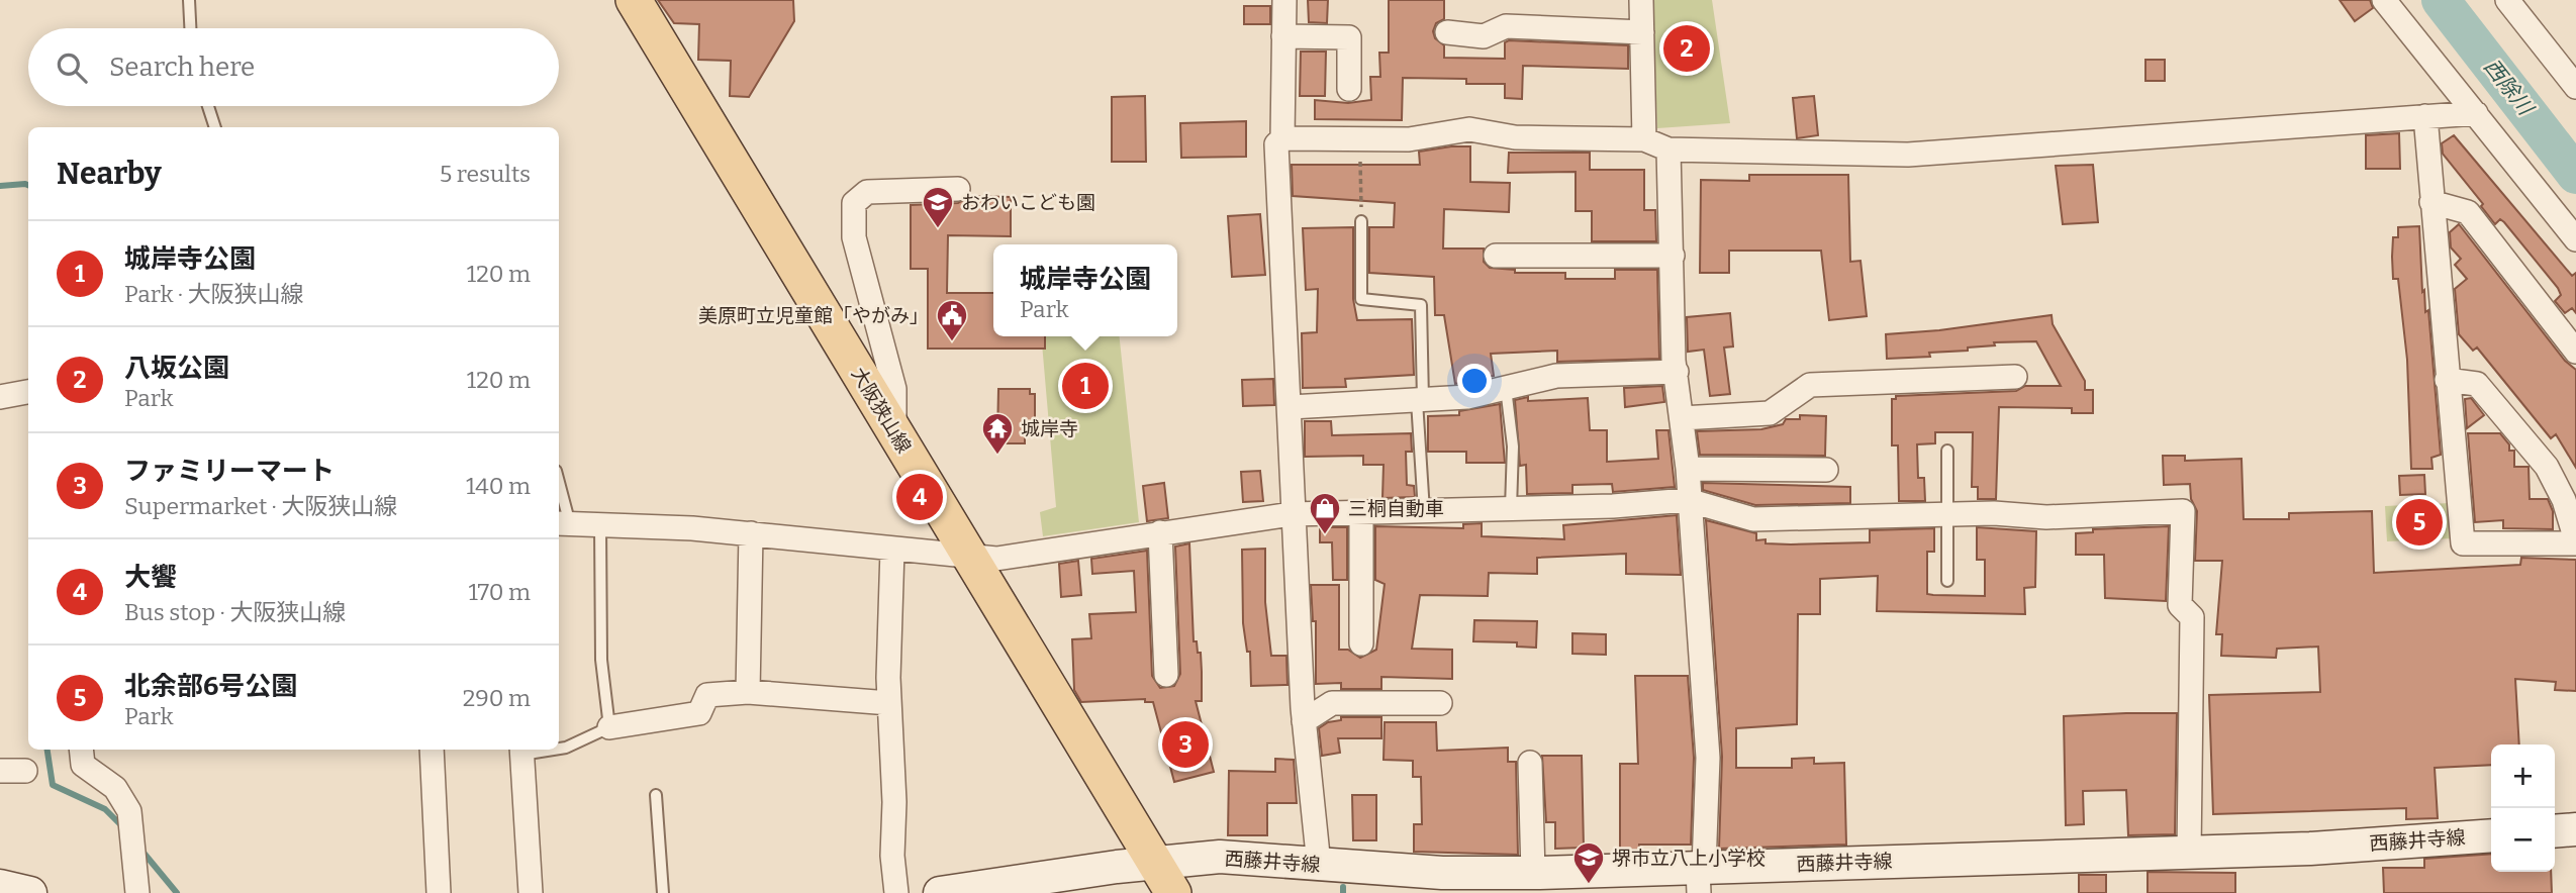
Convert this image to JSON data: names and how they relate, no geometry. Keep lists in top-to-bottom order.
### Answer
{
  "streets": {
    "main road": ["大阪狭山線", "西藤井寺線"]
  },
  "crossings": [
    ["大阪狭山線", "西藤井寺線"]
  ],
  "water": ["西除川"],
  "places": {
    "school or university": ["おわいこども園", "堺市立八上小学校"],
    "public building": ["美原町立児童館「やがみ」"],
    "temple": ["城岸寺"],
    "shop": ["三桐自動車"]
  },
  "page": {
    "pins": [
      "2",
      "1",
      "4",
      "5",
      "3"
    ],
    "search": "Search here",
    "heading": ["Nearby", "5 results"],
    "list": [
      {
        "mark": "1",
        "name": "城岸寺公園",
        "note": "Park · 大阪狭山線",
        "value": "120 m"
      },
      {
        "mark": "2",
        "name": "八坂公園",
        "note": "Park",
        "value": "120 m"
      },
      {
        "mark": "3",
        "name": "ファミリーマート",
        "note": "Supermarket · 大阪狭山線",
        "value": "140 m"
      },
      {
        "mark": "4",
        "name": "大饗",
        "note": "Bus stop · 大阪狭山線",
        "value": "170 m"
      },
      {
        "mark": "5",
        "name": "北余部6号公園",
        "note": "Park",
        "value": "290 m"
      }
    ],
    "popup": ["城岸寺公園", "Park"],
    "map_buttons": ["+", "−"]
  }
}
